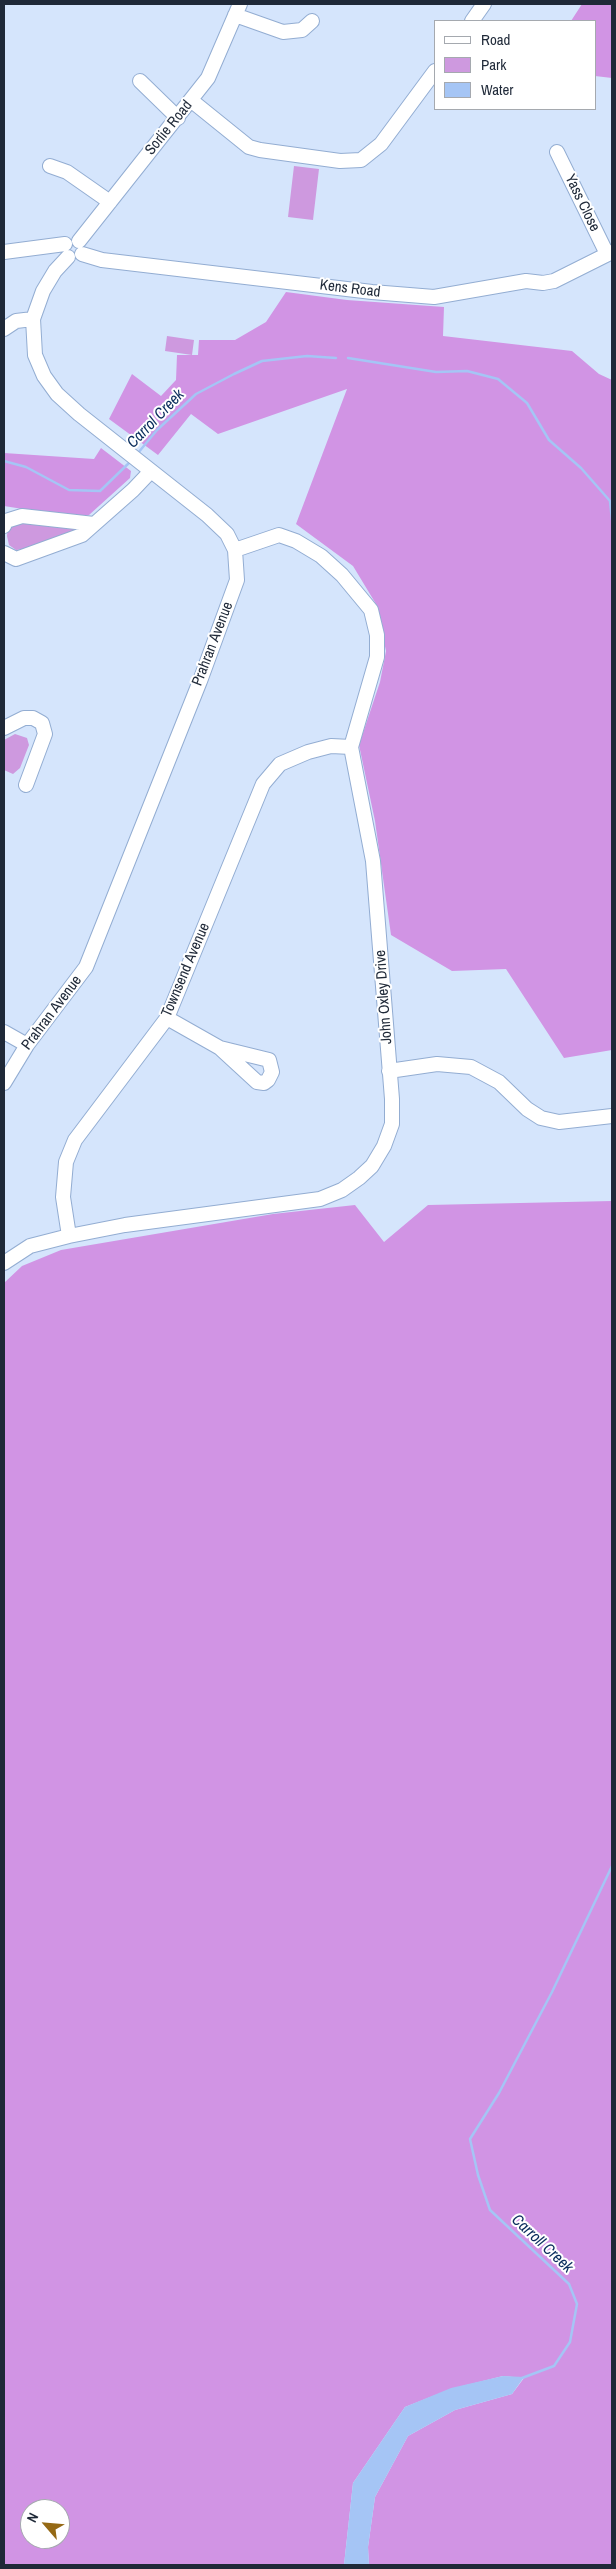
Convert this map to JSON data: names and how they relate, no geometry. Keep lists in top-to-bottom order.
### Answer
{
  "streets": {
    "street": [
      "Sorlie Road",
      "Yass Close",
      "Kens Road",
      "Prahran Avenue",
      "Townsend Avenue",
      "John Oxley Drive"
    ]
  },
  "crossings": [
    ["Sorlie Road", "Kens Road"],
    ["Sorlie Road", "Prahran Avenue"],
    ["Yass Close", "Kens Road"],
    ["Kens Road", "Prahran Avenue"],
    ["Prahran Avenue", "John Oxley Drive"],
    ["Townsend Avenue", "John Oxley Drive"]
  ],
  "water": ["Carrol Creek", "Carroll Creek"],
  "legend": ["Road", "Park", "Water"],
  "north": "top left"
}
